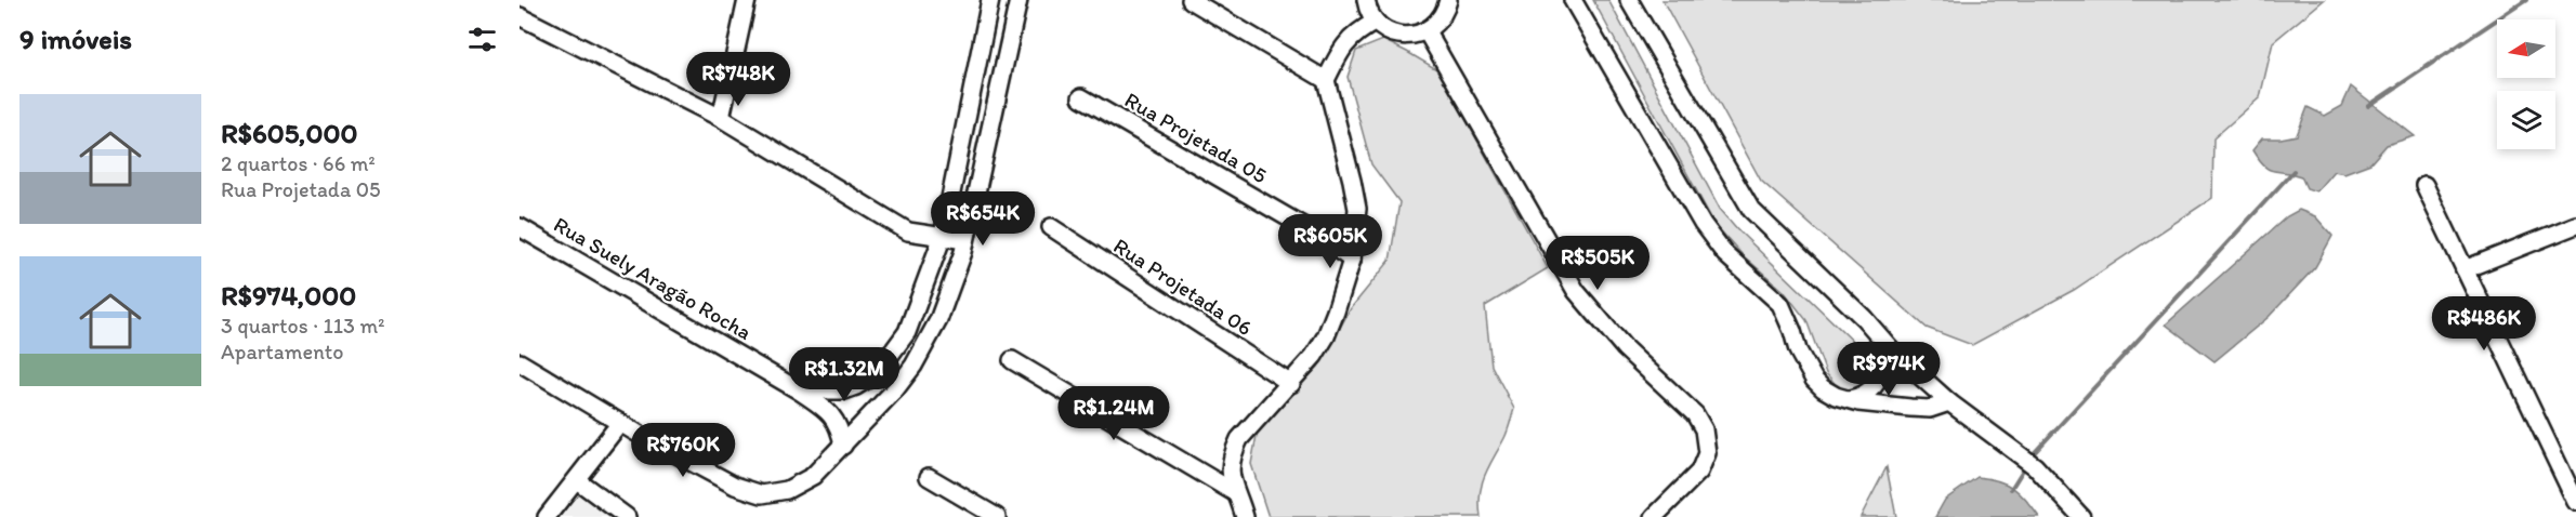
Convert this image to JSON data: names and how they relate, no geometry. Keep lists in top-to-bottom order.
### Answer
{
  "streets": {
    "street": ["Rua Projetada 05", "Rua Suely Aragão Rocha", "Rua Projetada 06"]
  },
  "north": "left",
  "page": {
    "heading": "9 imóveis",
    "price": [
      "R$748K",
      "R$654K",
      "R$605K",
      "R$505K",
      "R$486K",
      "R$974K",
      "R$1.32M",
      "R$1.24M",
      "R$760K"
    ],
    "list": [
      {
        "name": "R$605,000",
        "note": "2 quartos · 66 m² · Rua Projetada 05"
      },
      {
        "name": "R$974,000",
        "note": "3 quartos · 113 m² · Apartamento"
      }
    ]
  }
}
